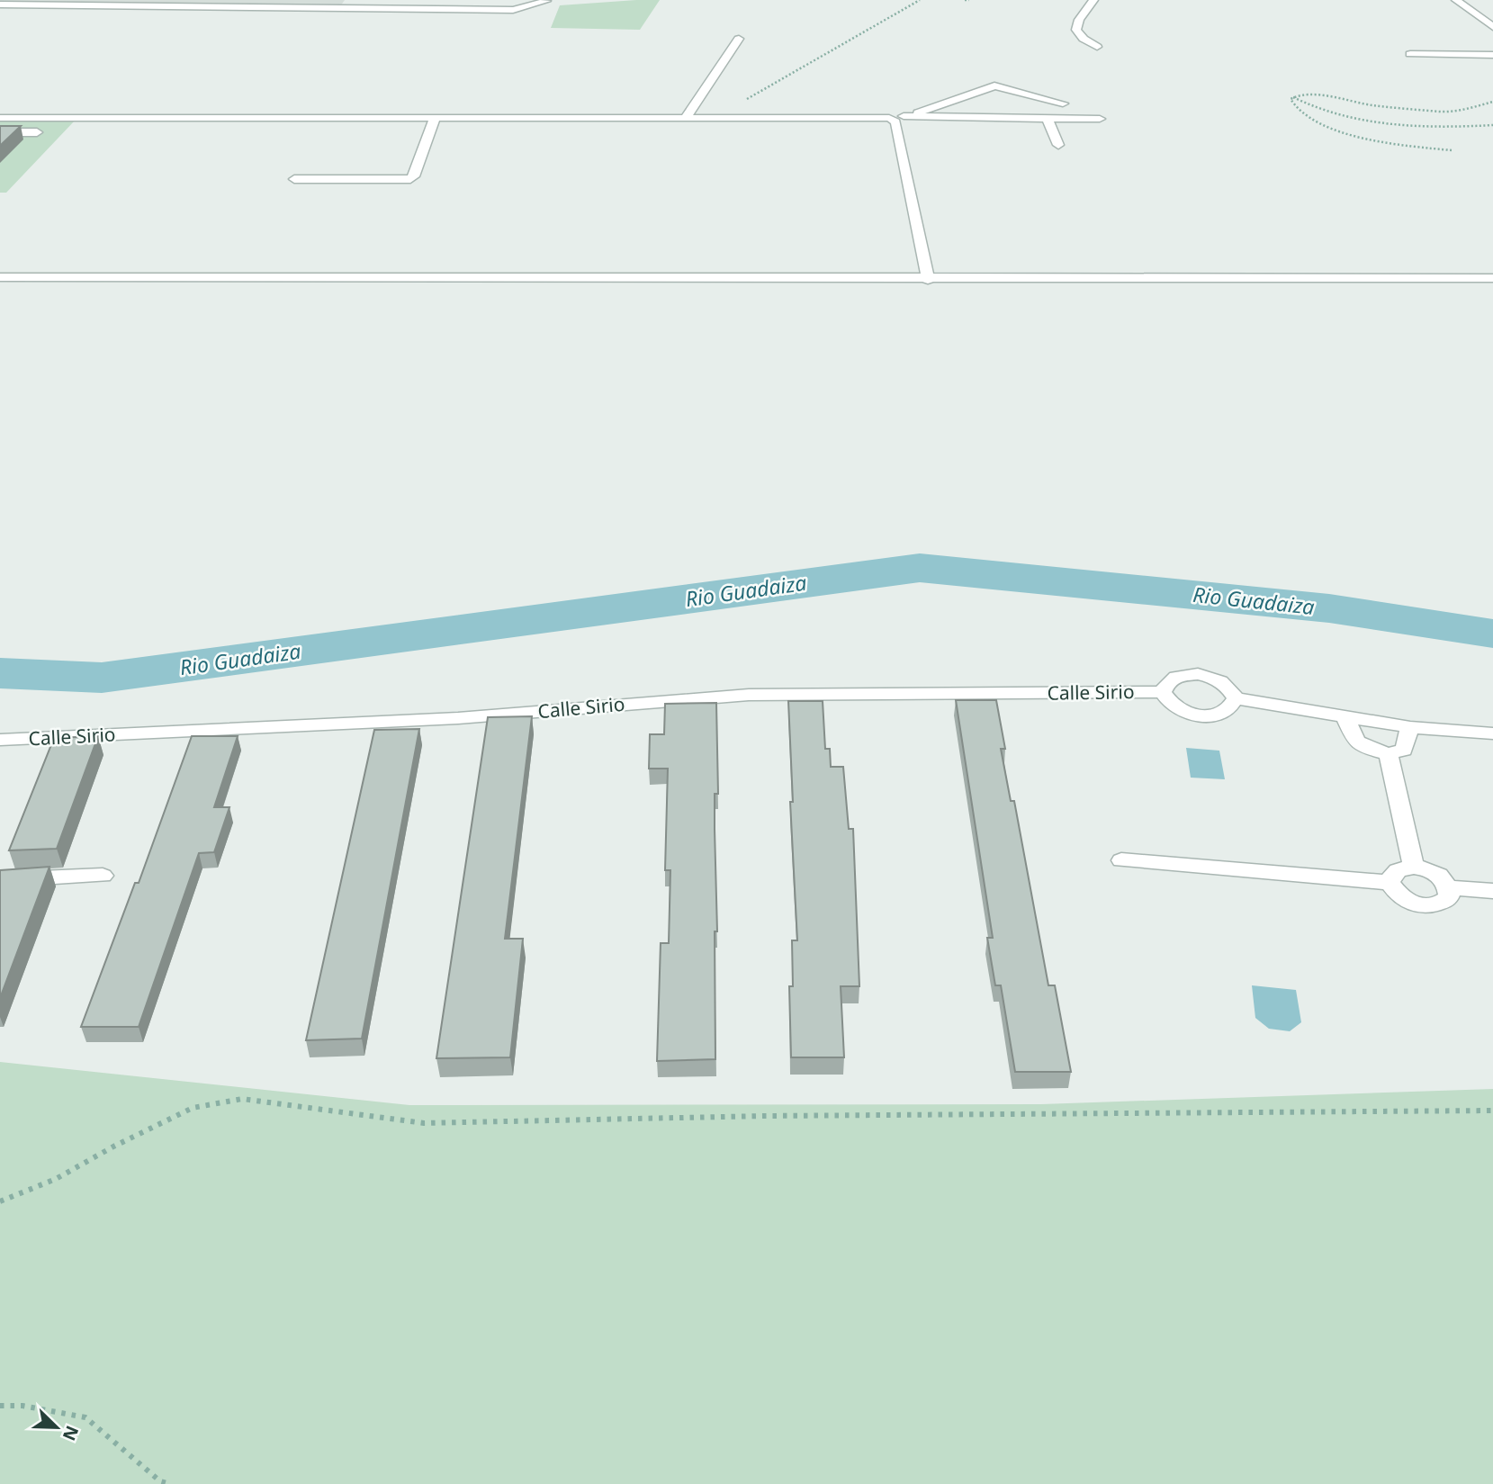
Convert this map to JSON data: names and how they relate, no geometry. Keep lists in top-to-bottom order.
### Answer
{
  "streets": {
    "street": ["Calle Sirio"]
  },
  "water": ["Rio Guadaiza"],
  "north": "bottom right"
}
